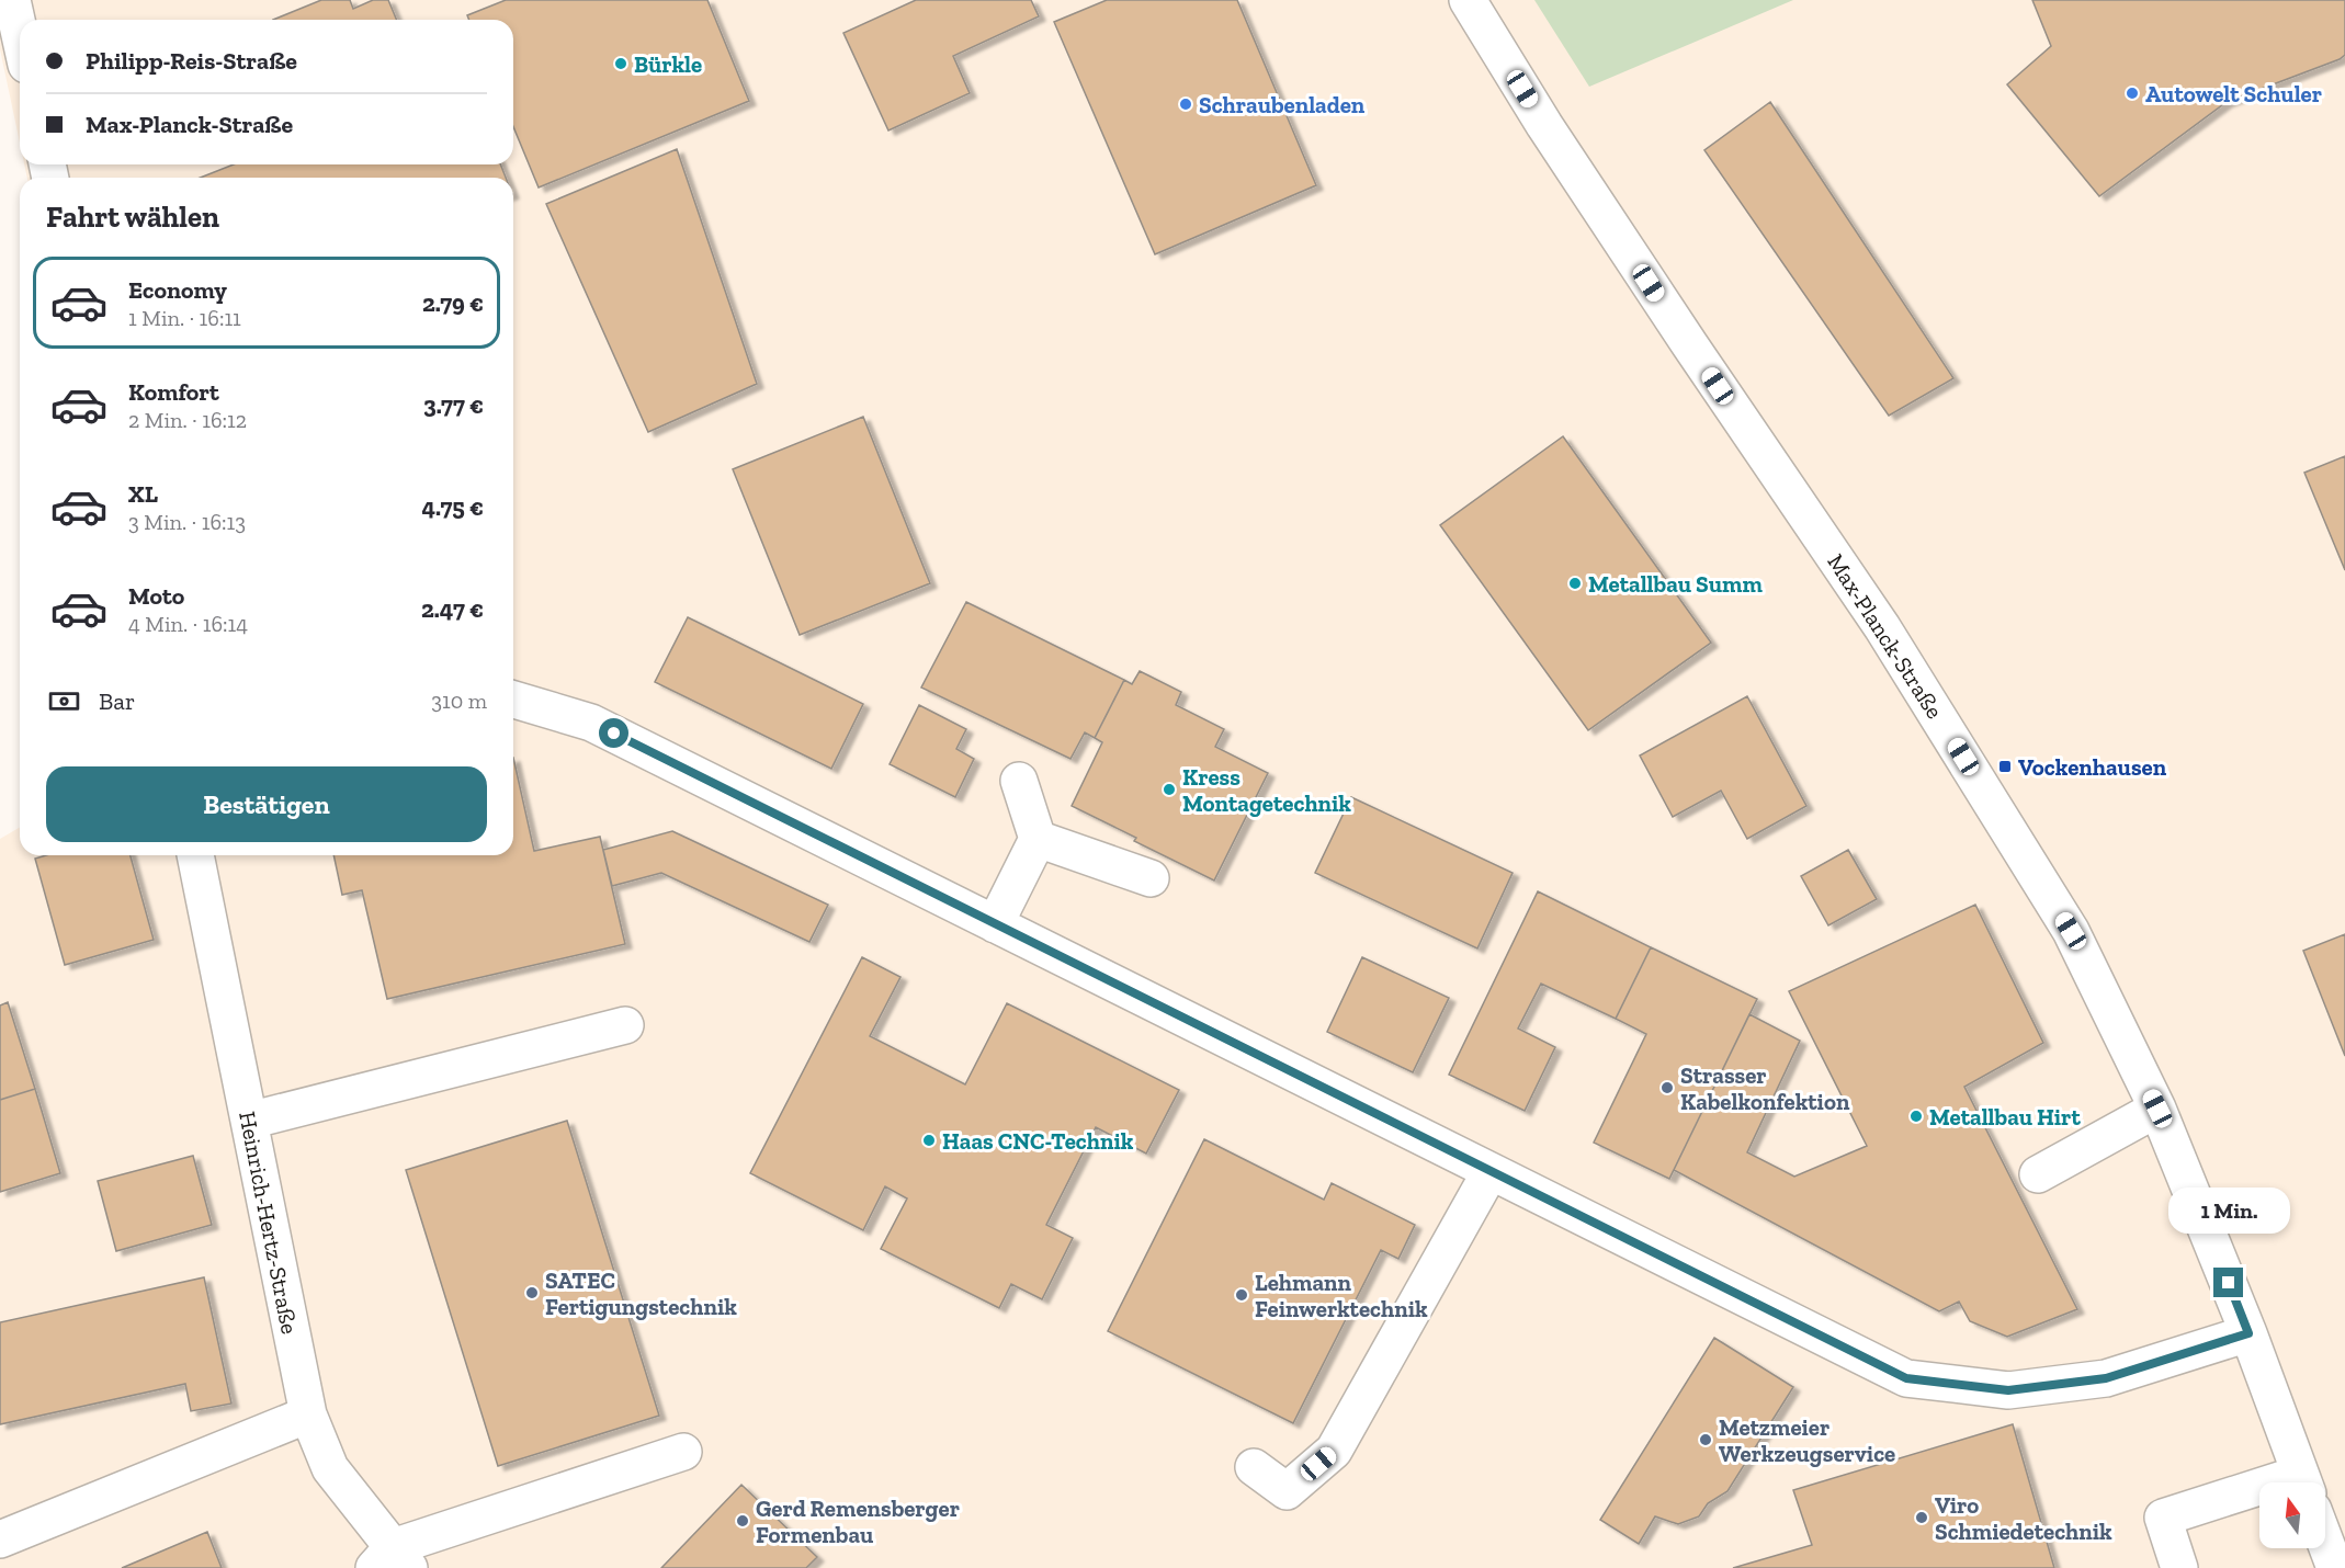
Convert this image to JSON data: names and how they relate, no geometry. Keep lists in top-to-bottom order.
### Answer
{
  "streets": {
    "street": ["Max-Planck-Straße", "Heinrich-Hertz-Straße"]
  },
  "places": {
    "other": [
      "Bürkle",
      "Autowelt Schuler",
      "Schraubenladen",
      "Metallbau Summ",
      "Kress Montagetechnik",
      "Strasser Kabelkonfektion",
      "Metallbau Hirt",
      "Haas CNC-Technik",
      "SATEC Fertigungstechnik",
      "Lehmann Feinwerktechnik",
      "Metzmeier Werkzeugservice",
      "Viro Schmiedetechnik",
      "Gerd Remensberger Formenbau"
    ],
    "transit": ["Vockenhausen"]
  },
  "north": "top",
  "page": {
    "banner": ["Philipp-Reis-Straße", "Max-Planck-Straße"],
    "heading": "Fahrt wählen",
    "list": [
      {
        "name": "Economy",
        "note": "1 Min. · 16:11",
        "value": "2.79 €"
      },
      {
        "name": "Komfort",
        "note": "2 Min. · 16:12",
        "value": "3.77 €"
      },
      {
        "name": "XL",
        "note": "3 Min. · 16:13",
        "value": "4.75 €"
      },
      {
        "name": "Moto",
        "note": "4 Min. · 16:14",
        "value": "2.47 €"
      }
    ],
    "pay": ["Bar", "310 m"],
    "buttons": "Bestätigen",
    "bubble": "1 Min."
  }
}
